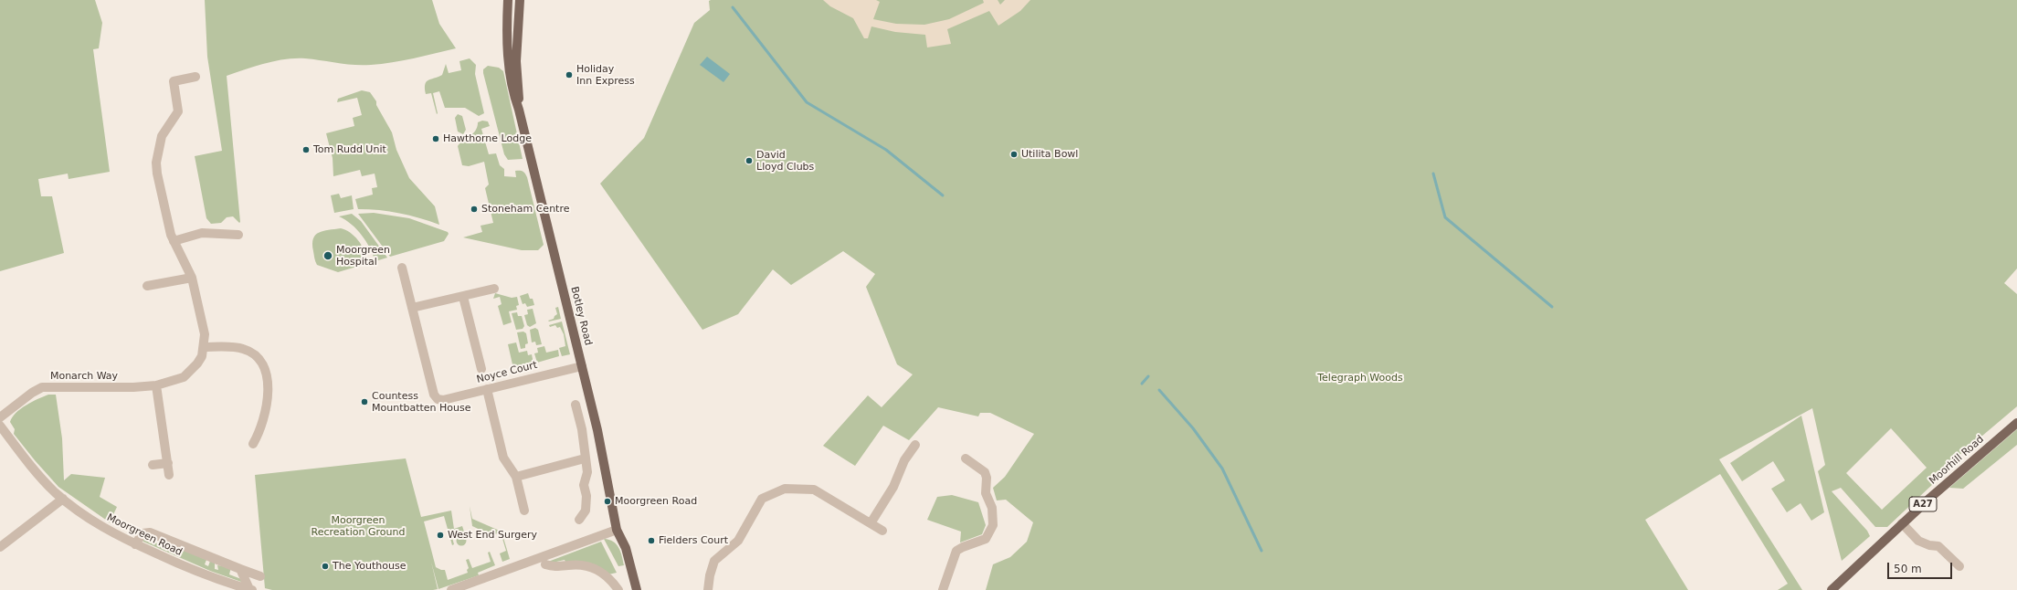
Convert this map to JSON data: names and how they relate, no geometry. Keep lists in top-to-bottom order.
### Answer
{
  "streets": {
    "main road": ["Botley Road", "Moorhill Road", "A27"],
    "street": ["Noyce Court", "Monarch Way", "Moorgreen Road"]
  },
  "crossings": [
    ["Botley Road", "Noyce Court"]
  ],
  "parks": ["Telegraph Woods", "Moorgreen Recreation Ground"],
  "places": [
    "Holiday Inn Express",
    "Hawthorne Lodge",
    "Tom Rudd Unit",
    "Utilita Bowl",
    "David Lloyd Clubs",
    "Stoneham Centre",
    "Moorgreen Hospital",
    "Countess Mountbatten House",
    "Moorgreen Road",
    "West End Surgery",
    "Fielders Court",
    "The Youthouse"
  ],
  "scale_bar": "50 m"
}
